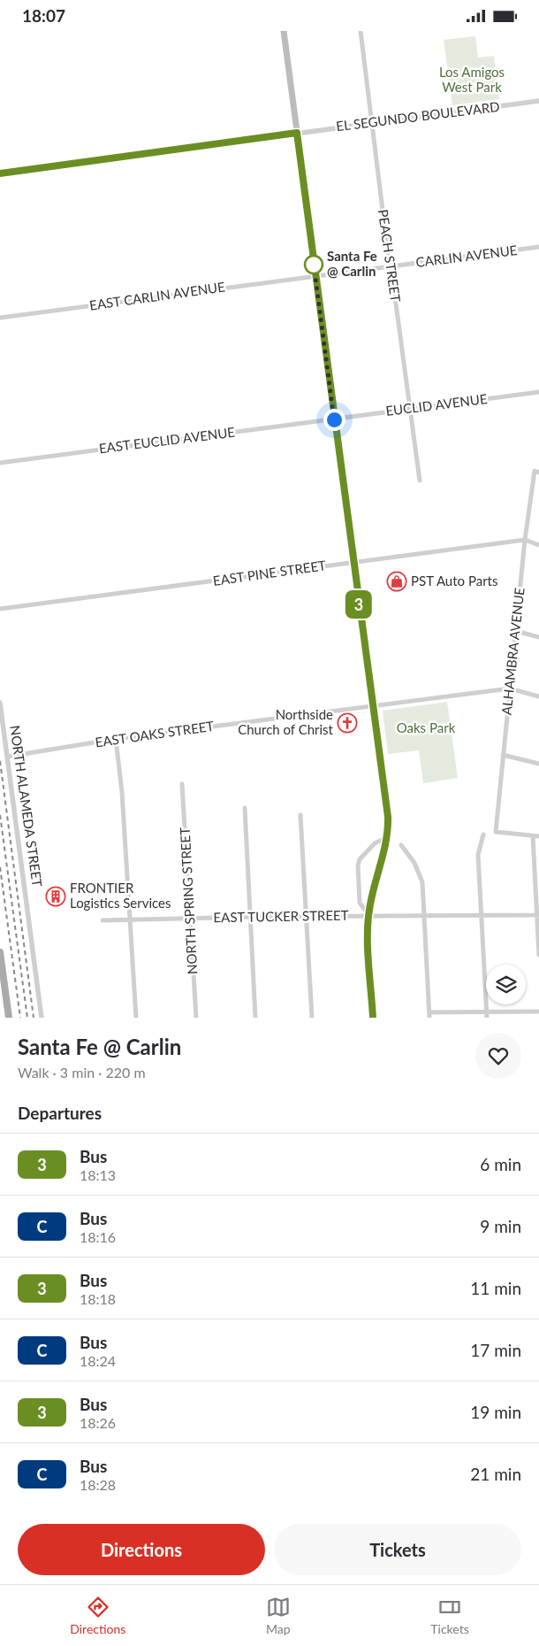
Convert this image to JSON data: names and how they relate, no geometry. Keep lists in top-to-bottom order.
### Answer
{
  "streets": {
    "street": [
      "EL SEGUNDO BOULEVARD",
      "PEACH STREET",
      "CARLIN AVENUE",
      "EAST CARLIN AVENUE",
      "EUCLID AVENUE",
      "EAST EUCLID AVENUE",
      "EAST PINE STREET",
      "ALHAMBRA AVENUE",
      "EAST OAKS STREET",
      "NORTH ALAMEDA STREET",
      "NORTH SPRING STREET",
      "EAST TUCKER STREET"
    ]
  },
  "crossings": [
    ["EL SEGUNDO BOULEVARD", "PEACH STREET"],
    ["PEACH STREET", "CARLIN AVENUE"],
    ["PEACH STREET", "EUCLID AVENUE"],
    ["CARLIN AVENUE", "EAST CARLIN AVENUE"],
    ["EUCLID AVENUE", "EAST EUCLID AVENUE"],
    ["EAST PINE STREET", "ALHAMBRA AVENUE"],
    ["ALHAMBRA AVENUE", "EAST OAKS STREET"],
    ["EAST OAKS STREET", "NORTH ALAMEDA STREET"],
    ["NORTH SPRING STREET", "EAST TUCKER STREET"]
  ],
  "parks": ["Los Amigos West Park", "Oaks Park"],
  "places": {
    "other": ["Santa Fe @ Carlin"],
    "shop": ["PST Auto Parts"],
    "church": ["Northside Church of Christ"],
    "building": ["FRONTIER Logistics Services"]
  },
  "lines": ["bus line 3"],
  "page": {
    "status": "18:07",
    "on_map": "3",
    "heading": [
      ["Santa Fe @ Carlin", "Walk · 3 min · 220 m"],
      "Departures"
    ],
    "list": [
      {
        "mark": "3",
        "name": "Bus",
        "note": "18:13",
        "value": "6 min"
      },
      {
        "mark": "C",
        "name": "Bus",
        "note": "18:16",
        "value": "9 min"
      },
      {
        "mark": "3",
        "name": "Bus",
        "note": "18:18",
        "value": "11 min"
      },
      {
        "mark": "C",
        "name": "Bus",
        "note": "18:24",
        "value": "17 min"
      },
      {
        "mark": "3",
        "name": "Bus",
        "note": "18:26",
        "value": "19 min"
      },
      {
        "mark": "C",
        "name": "Bus",
        "note": "18:28",
        "value": "21 min"
      }
    ],
    "buttons": ["Directions", "Tickets"],
    "tabs": ["Directions", "Map", "Tickets"]
  }
}
